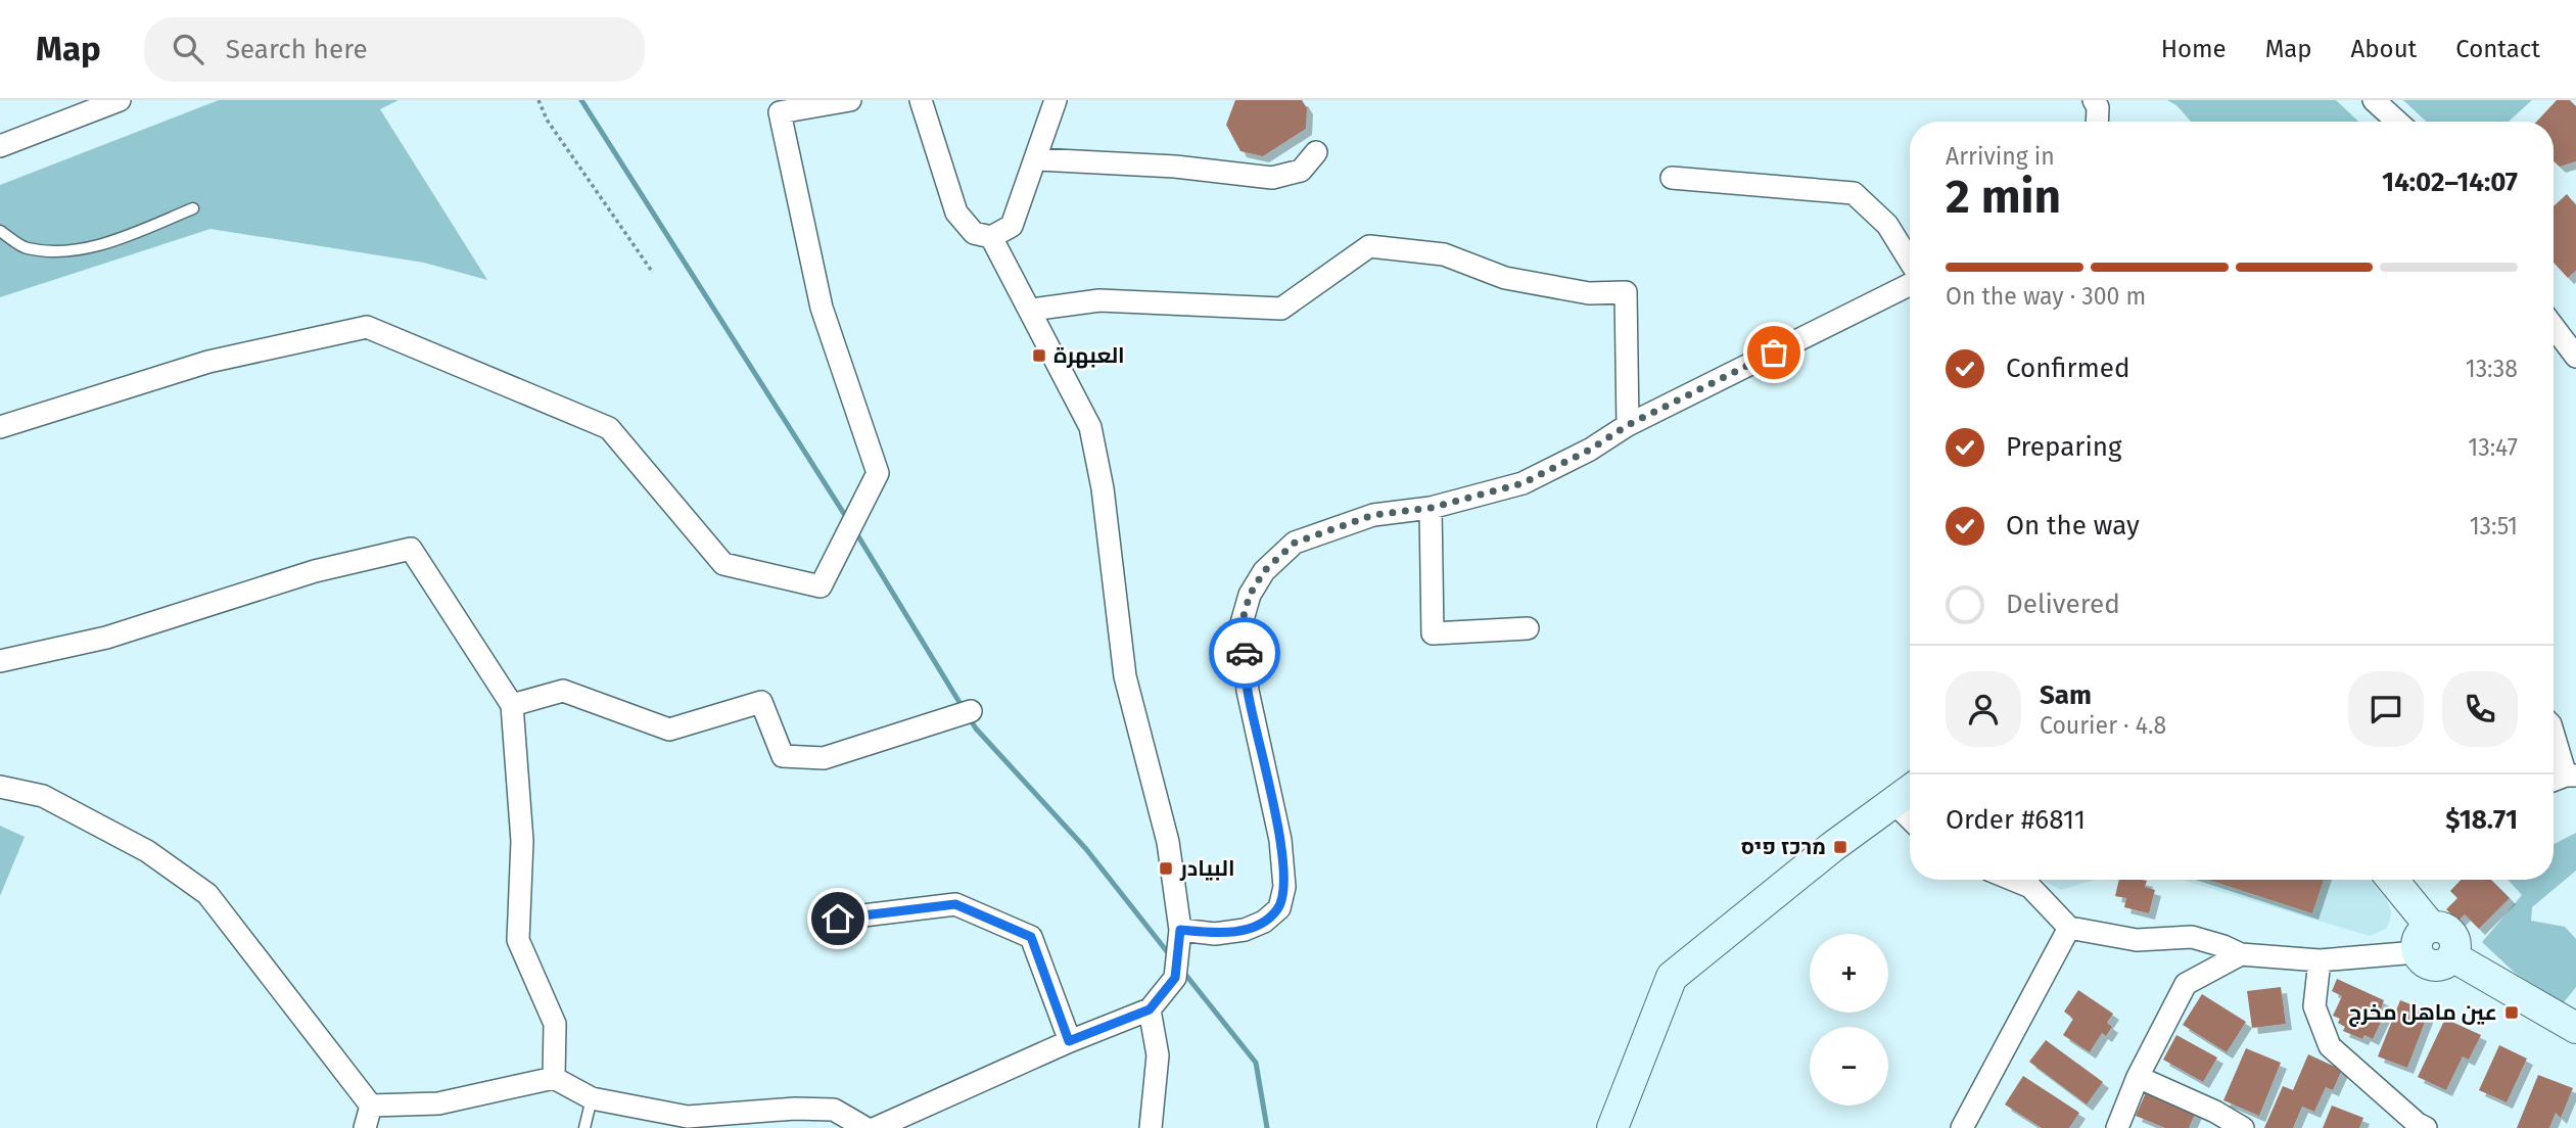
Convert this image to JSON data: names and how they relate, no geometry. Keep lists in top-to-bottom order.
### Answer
{
  "places": {
    "transit": [
      "العبهرة",
      "מרכז פיס",
      "البيادر",
      "عين ماهل مخرج"
    ]
  },
  "page": {
    "header": "Map",
    "search": "Search here",
    "nav": [
      "Home",
      "Map",
      "About",
      "Contact"
    ],
    "heading": ["2 min", "Arriving in", "14:02–14:07"],
    "panel": [
      "Sam",
      "Courier · 4.8",
      "Order #6811",
      "$18.71"
    ],
    "bar": "On the way · 300 m",
    "list": [
      ["Confirmed", "13:38"],
      ["Preparing", "13:47"],
      ["On the way", "13:51"],
      "Delivered"
    ],
    "map_buttons": ["+", "−"]
  }
}
